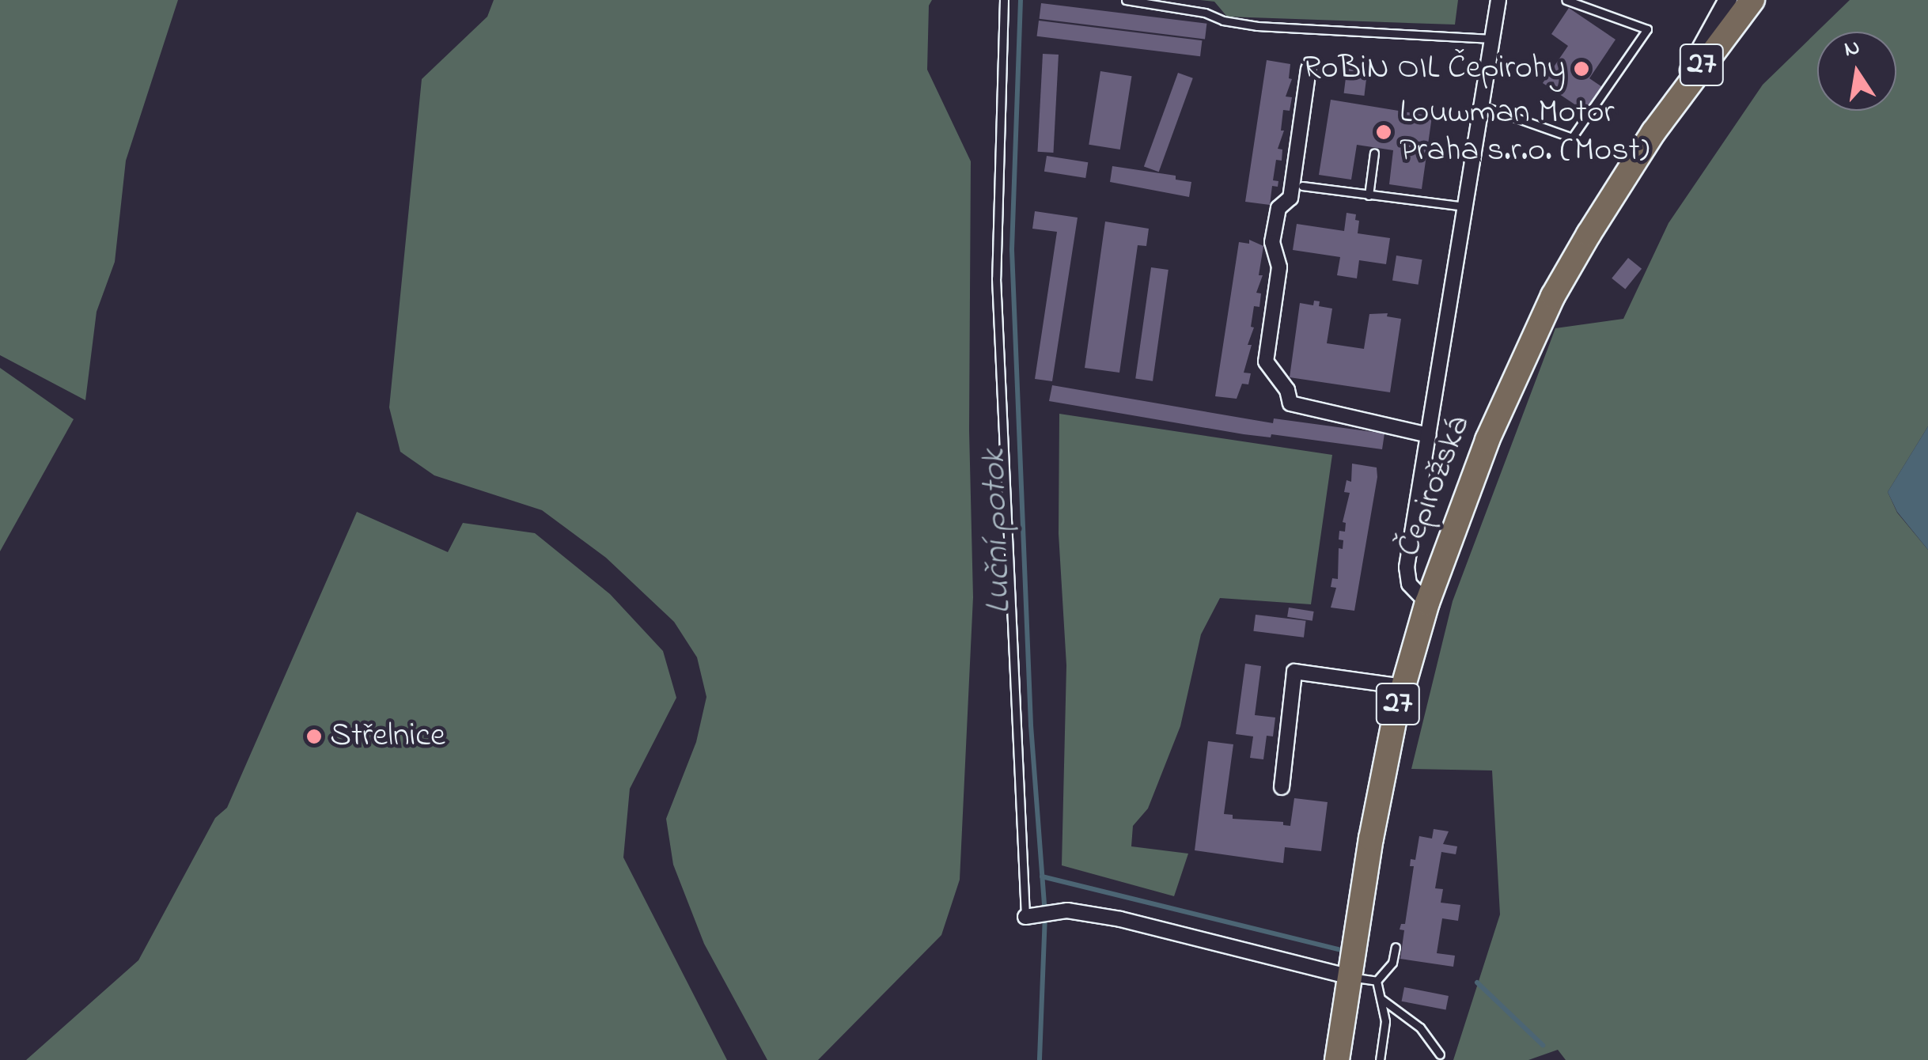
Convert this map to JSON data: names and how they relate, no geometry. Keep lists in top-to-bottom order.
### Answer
{
  "streets": {
    "main road": ["27", "Čepirožská"]
  },
  "water": ["Luční potok"],
  "places": ["RoBiN OIL Čepirohy", "Louwman Motor Praha s.r.o. (Most)", "Střelnice"],
  "north": "top"
}
